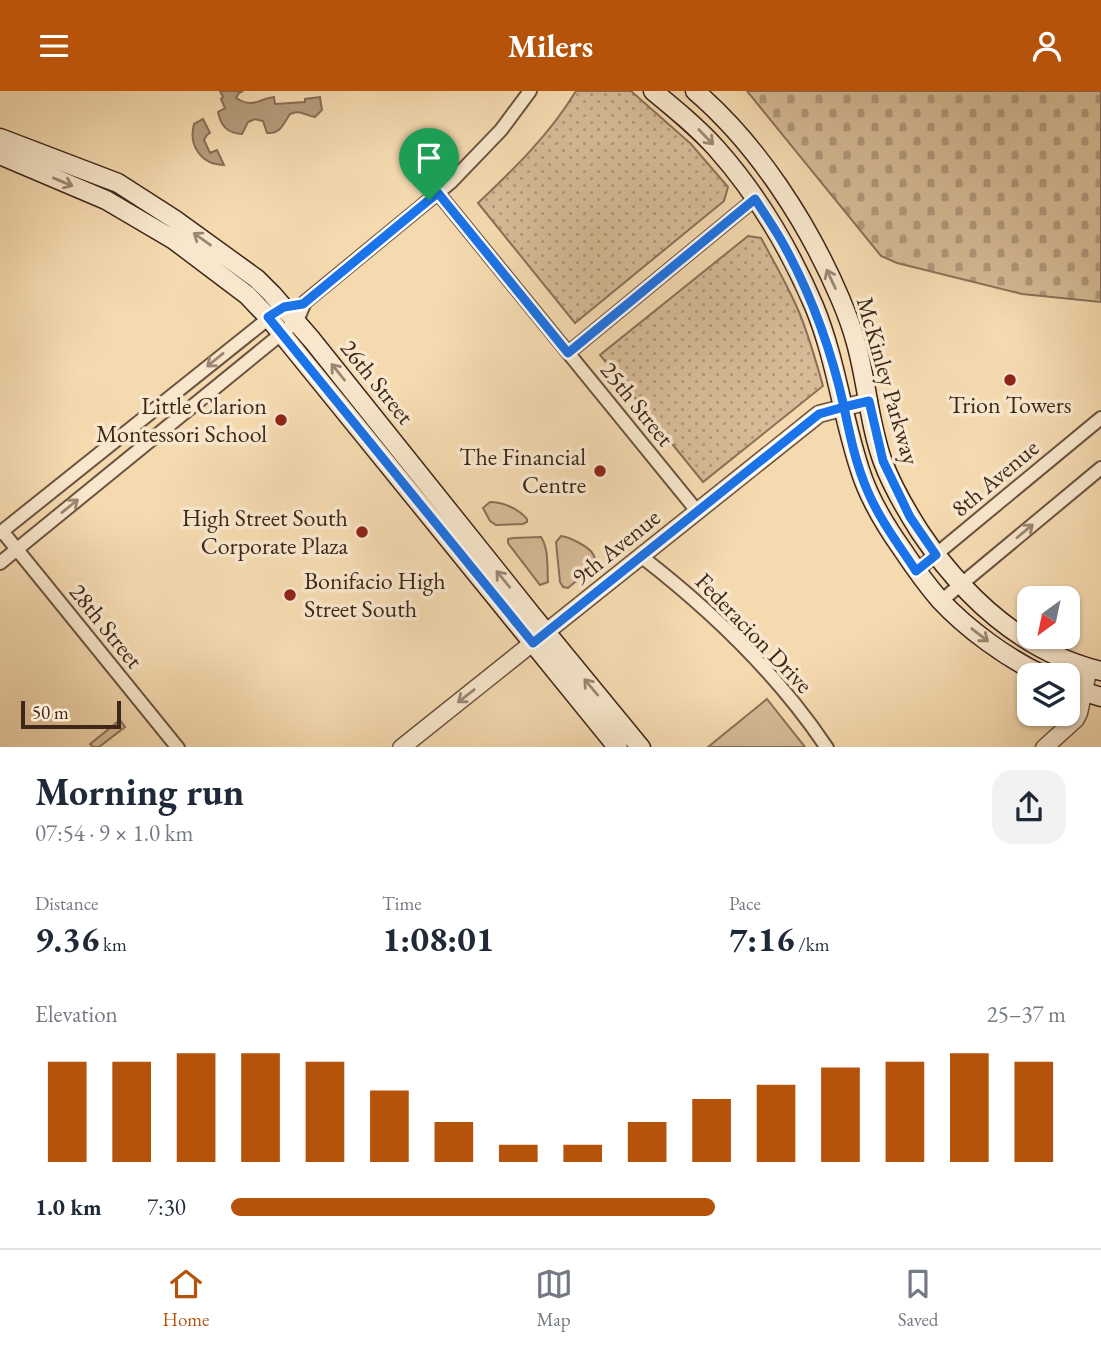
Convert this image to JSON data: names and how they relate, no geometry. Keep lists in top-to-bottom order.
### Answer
{
  "streets": {
    "main road": ["McKinley Parkway", "26th Street"],
    "street": [
      "25th Street",
      "8th Avenue",
      "9th Avenue",
      "28th Street",
      "Federacion Drive"
    ]
  },
  "crossings": [
    ["McKinley Parkway", "8th Avenue"],
    ["McKinley Parkway", "9th Avenue"],
    ["26th Street", "9th Avenue"],
    ["25th Street", "9th Avenue"],
    ["9th Avenue", "Federacion Drive"]
  ],
  "places": [
    "Trion Towers",
    "Little Clarion Montessori School",
    "The Financial Centre",
    "High Street South Corporate Plaza",
    "Bonifacio High Street South"
  ],
  "scale_bar": "50 m",
  "north": "bottom left",
  "page": {
    "header": "Milers",
    "scale": "50 m",
    "heading": ["Morning run", "07:54 · 9 × 1.0 km"],
    "stats": [
      ["Distance", "9.36 km"],
      ["Time", "1:08:01"],
      ["Pace", "7:16 /km"]
    ],
    "chart": ["Elevation", "25–37 m"],
    "list": [
      {
        "name": "1.0 km",
        "note": "7:30"
      }
    ],
    "tabs": ["Home", "Map", "Saved"]
  }
}
